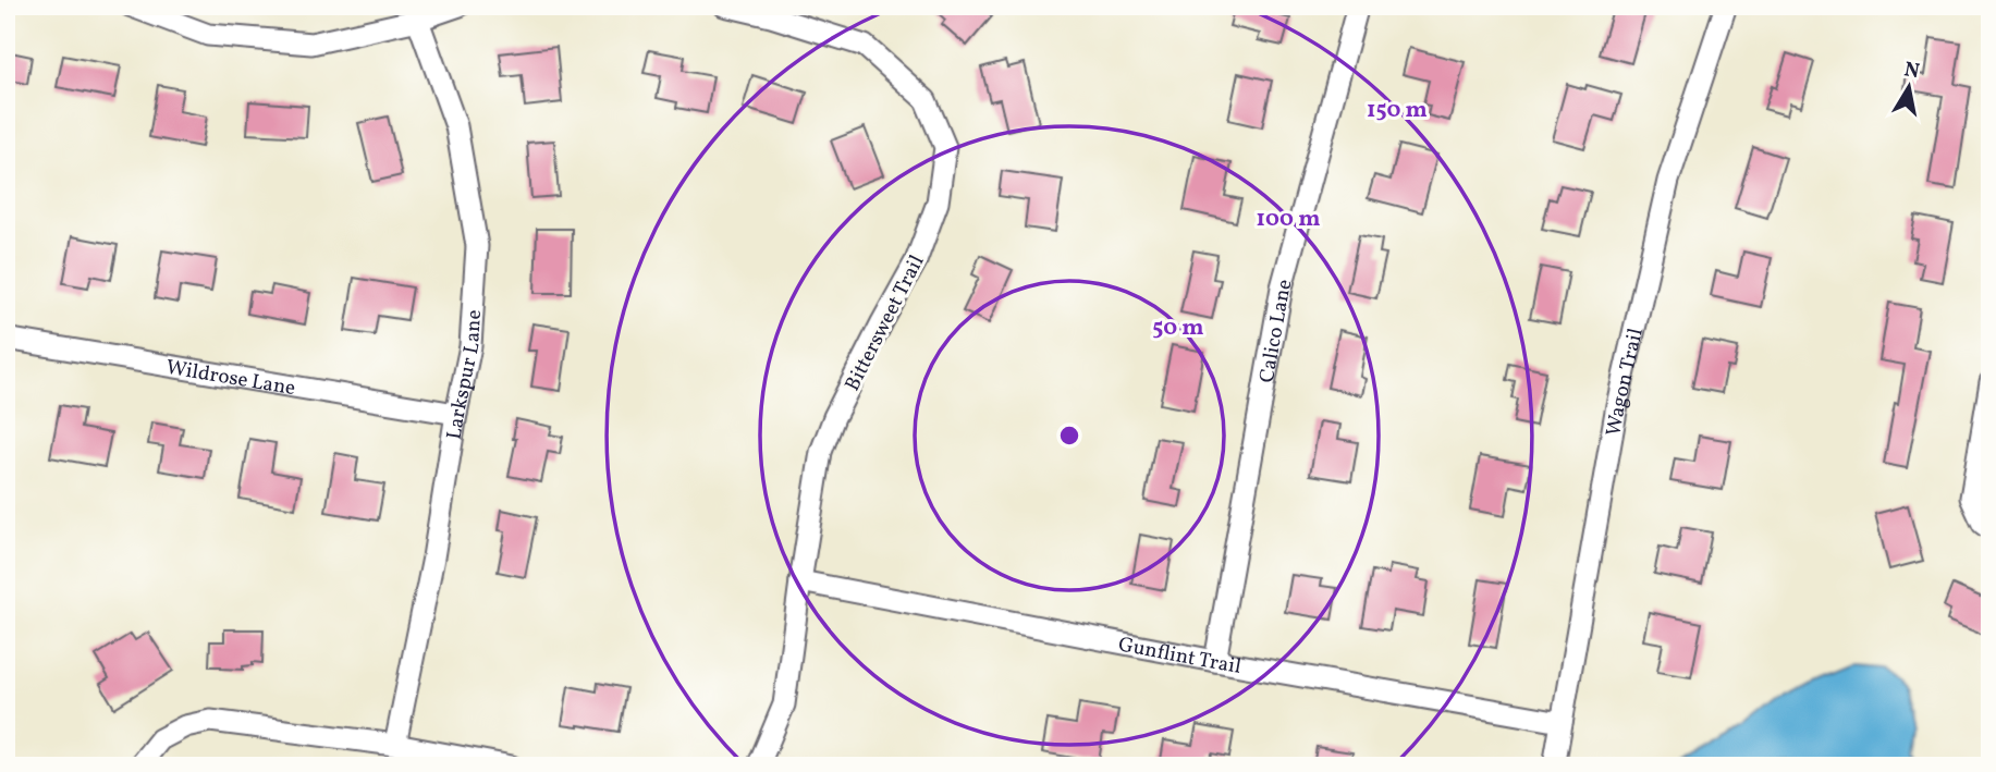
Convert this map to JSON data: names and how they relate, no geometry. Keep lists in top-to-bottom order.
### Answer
{
  "streets": {
    "street": [
      "Bittersweet Trail",
      "Calico Lane",
      "Larkspur Lane",
      "Wildrose Lane",
      "Wagon Trail",
      "Gunflint Trail"
    ]
  },
  "crossings": [
    ["Bittersweet Trail", "Gunflint Trail"],
    ["Calico Lane", "Gunflint Trail"],
    ["Larkspur Lane", "Wildrose Lane"],
    ["Wagon Trail", "Gunflint Trail"]
  ],
  "north": "top",
  "rings": ["150 m", "100 m", "50 m"]
}
